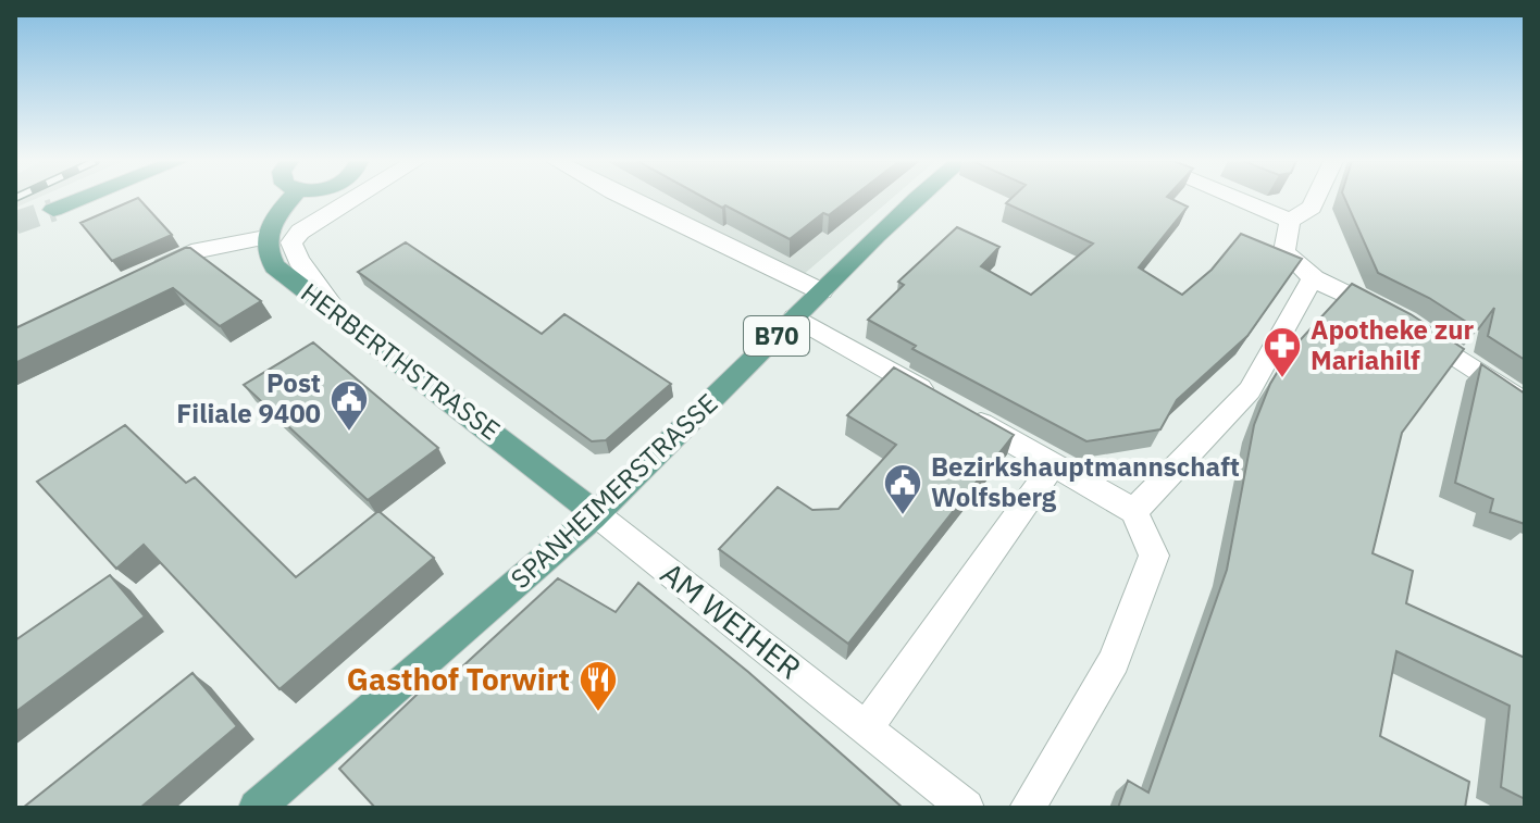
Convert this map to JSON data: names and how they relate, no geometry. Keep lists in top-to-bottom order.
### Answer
{
  "streets": {
    "main road": ["B70", "HERBERTHSTRASSE", "SPANHEIMERSTRASSE"],
    "street": ["AM WEIHER"]
  },
  "crossings": [
    ["HERBERTHSTRASSE", "SPANHEIMERSTRASSE"],
    ["HERBERTHSTRASSE", "AM WEIHER"],
    ["SPANHEIMERSTRASSE", "AM WEIHER"]
  ],
  "places": {
    "pharmacy": ["Apotheke zur Mariahilf"],
    "public building": ["Post Filiale 9400", "Bezirkshauptmannschaft Wolfsberg"],
    "restaurant": ["Gasthof Torwirt"]
  }
}
